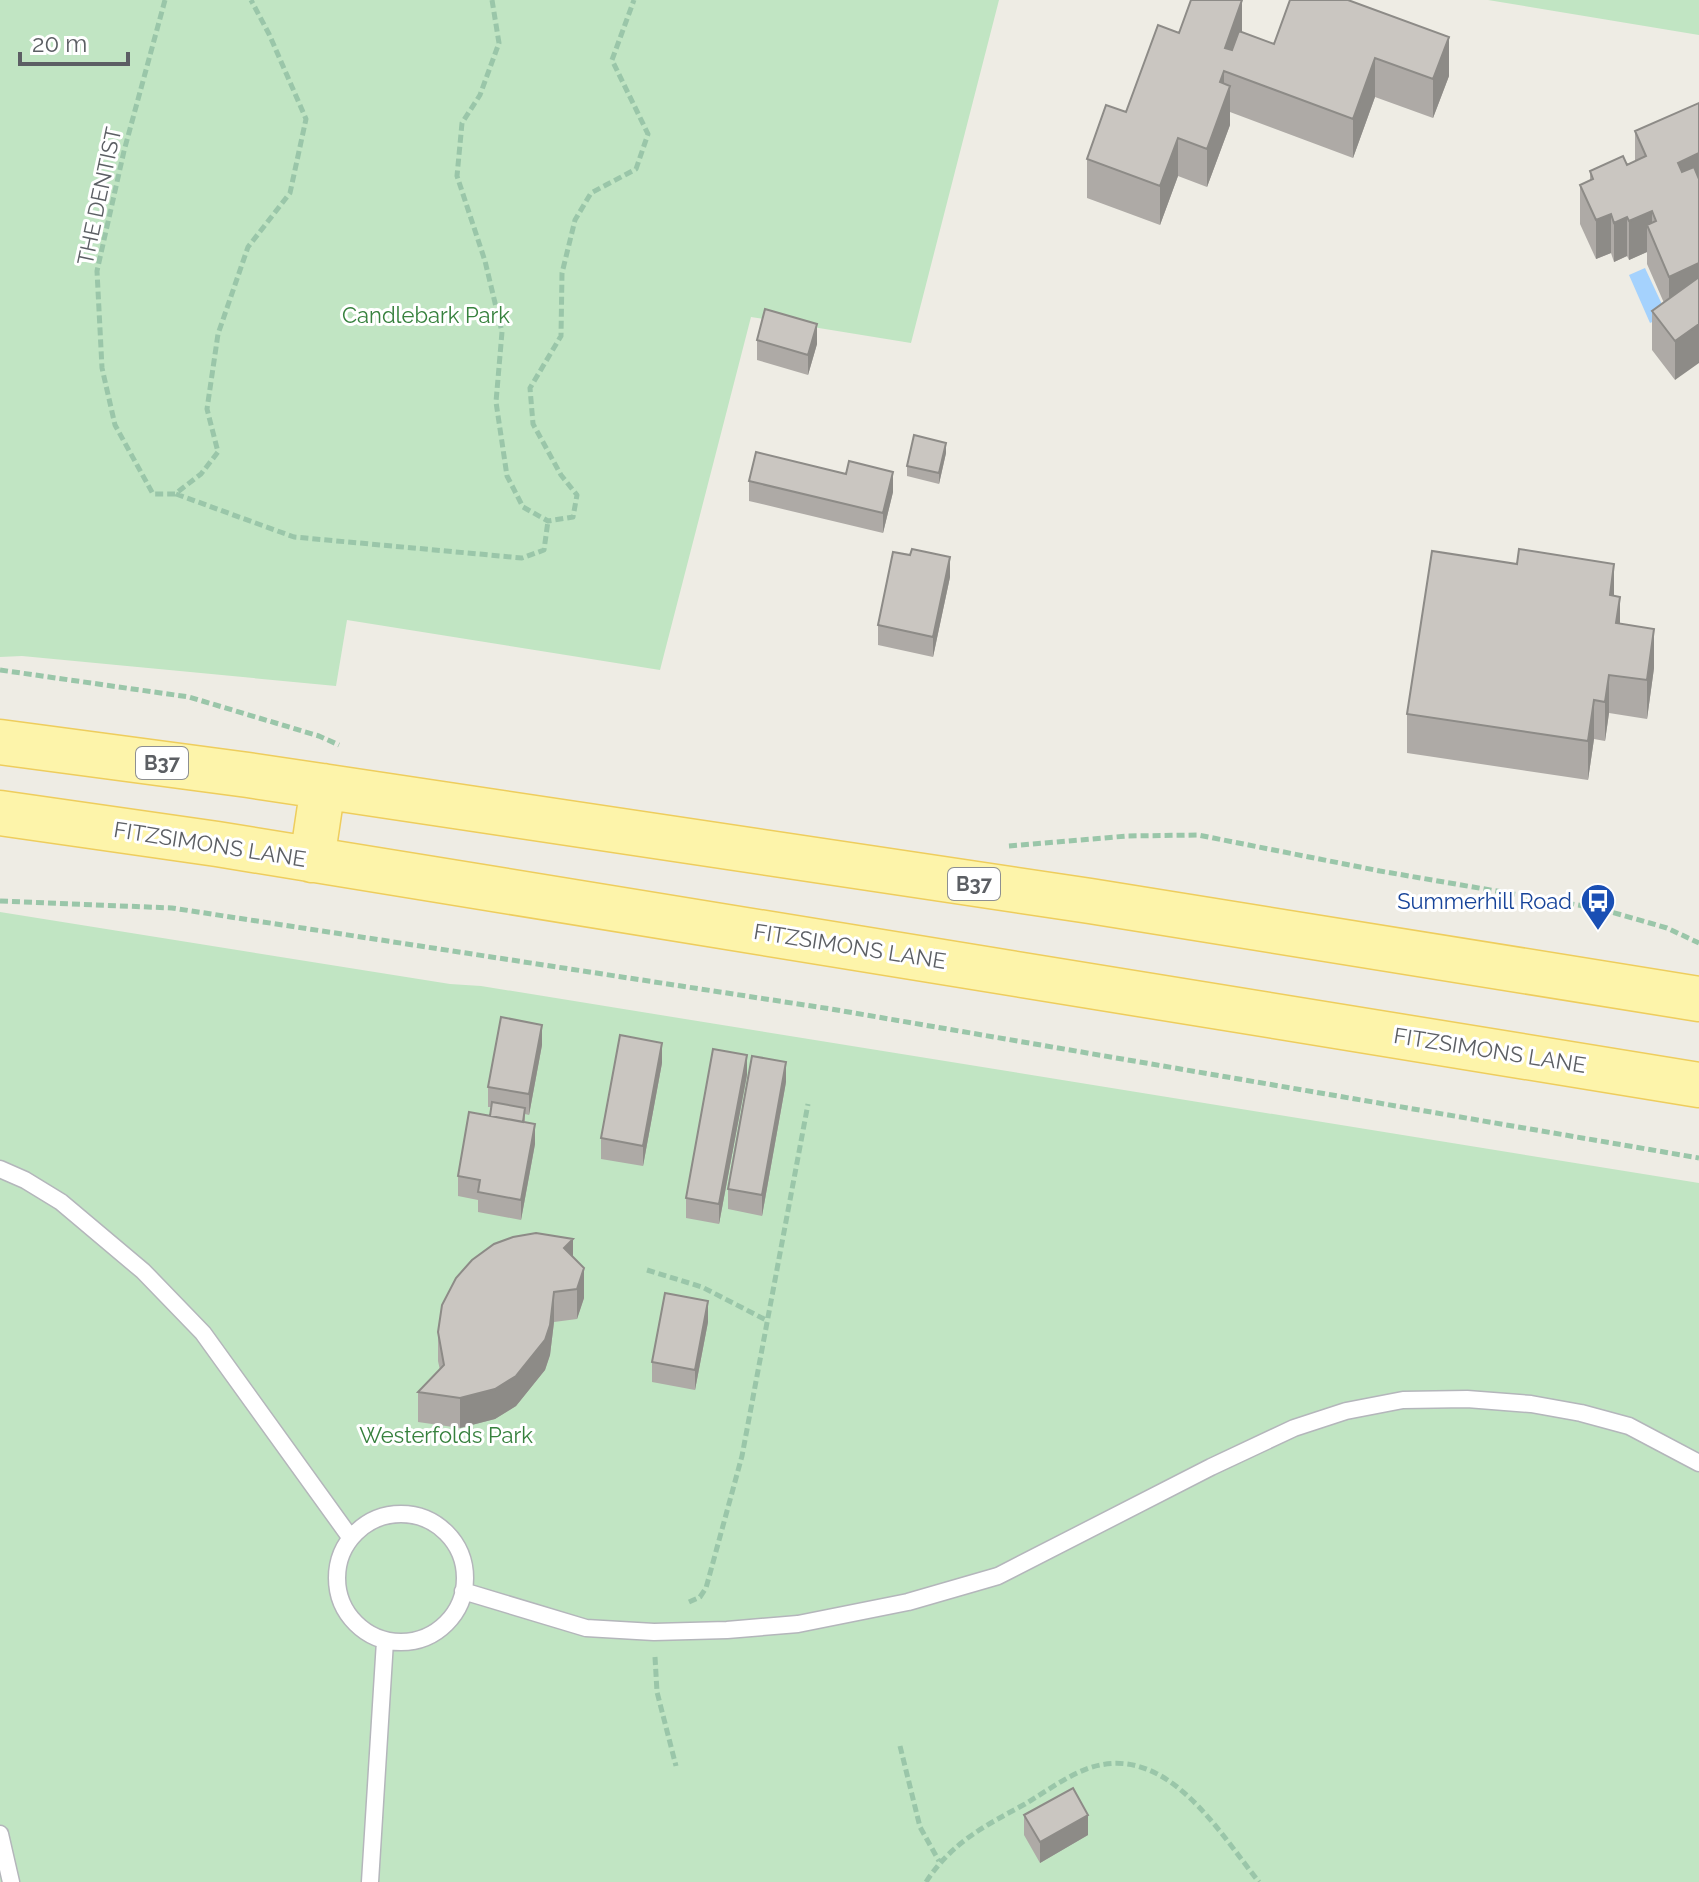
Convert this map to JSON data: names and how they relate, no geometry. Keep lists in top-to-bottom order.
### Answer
{
  "streets": {
    "main road": ["B37", "FITZSIMONS LANE"],
    "path": ["THE DENTIST"]
  },
  "parks": ["Candlebark Park", "Westerfolds Park"],
  "places": {
    "bus stop": ["Summerhill Road"]
  },
  "scale_bar": "20 m"
}
